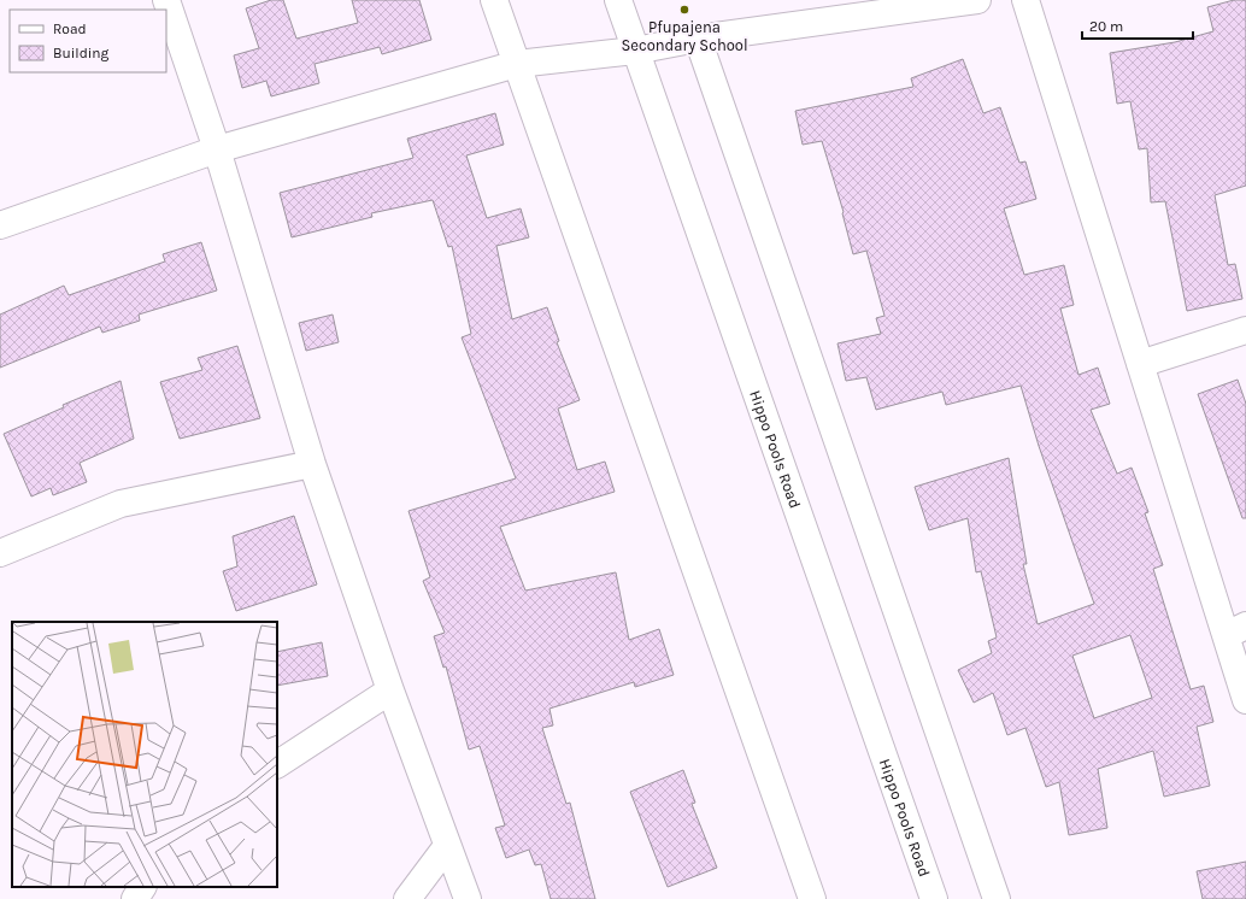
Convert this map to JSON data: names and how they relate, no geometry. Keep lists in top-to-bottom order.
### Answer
{
  "streets": {
    "street": ["Hippo Pools Road"]
  },
  "places": ["Pfupajena Secondary School"],
  "legend": ["Road", "Building"],
  "scale_bar": "20 m"
}
